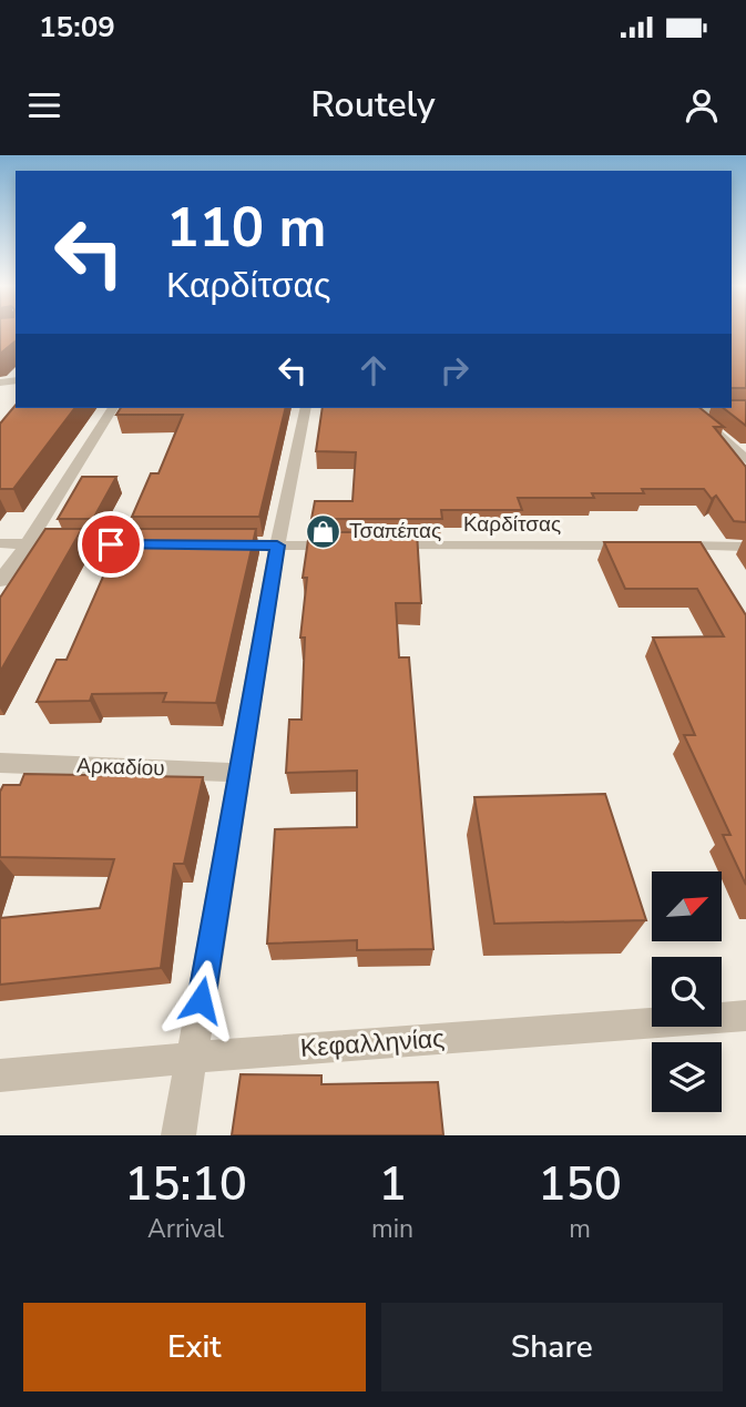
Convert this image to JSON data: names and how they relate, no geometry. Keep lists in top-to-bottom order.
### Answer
{
  "streets": {
    "street": ["Καρδίτσας", "Αρκαδίου", "Κεφαλληνίας"]
  },
  "places": {
    "shop": ["Τσαπέπας"]
  },
  "north": "top right",
  "page": {
    "status": "15:09",
    "header": "Routely",
    "turn": ["110 m", "Καρδίτσας"],
    "eta": [
      "15:10",
      "Arrival",
      "1",
      "min",
      "150",
      "m"
    ],
    "buttons": ["Exit", "Share"]
  }
}
